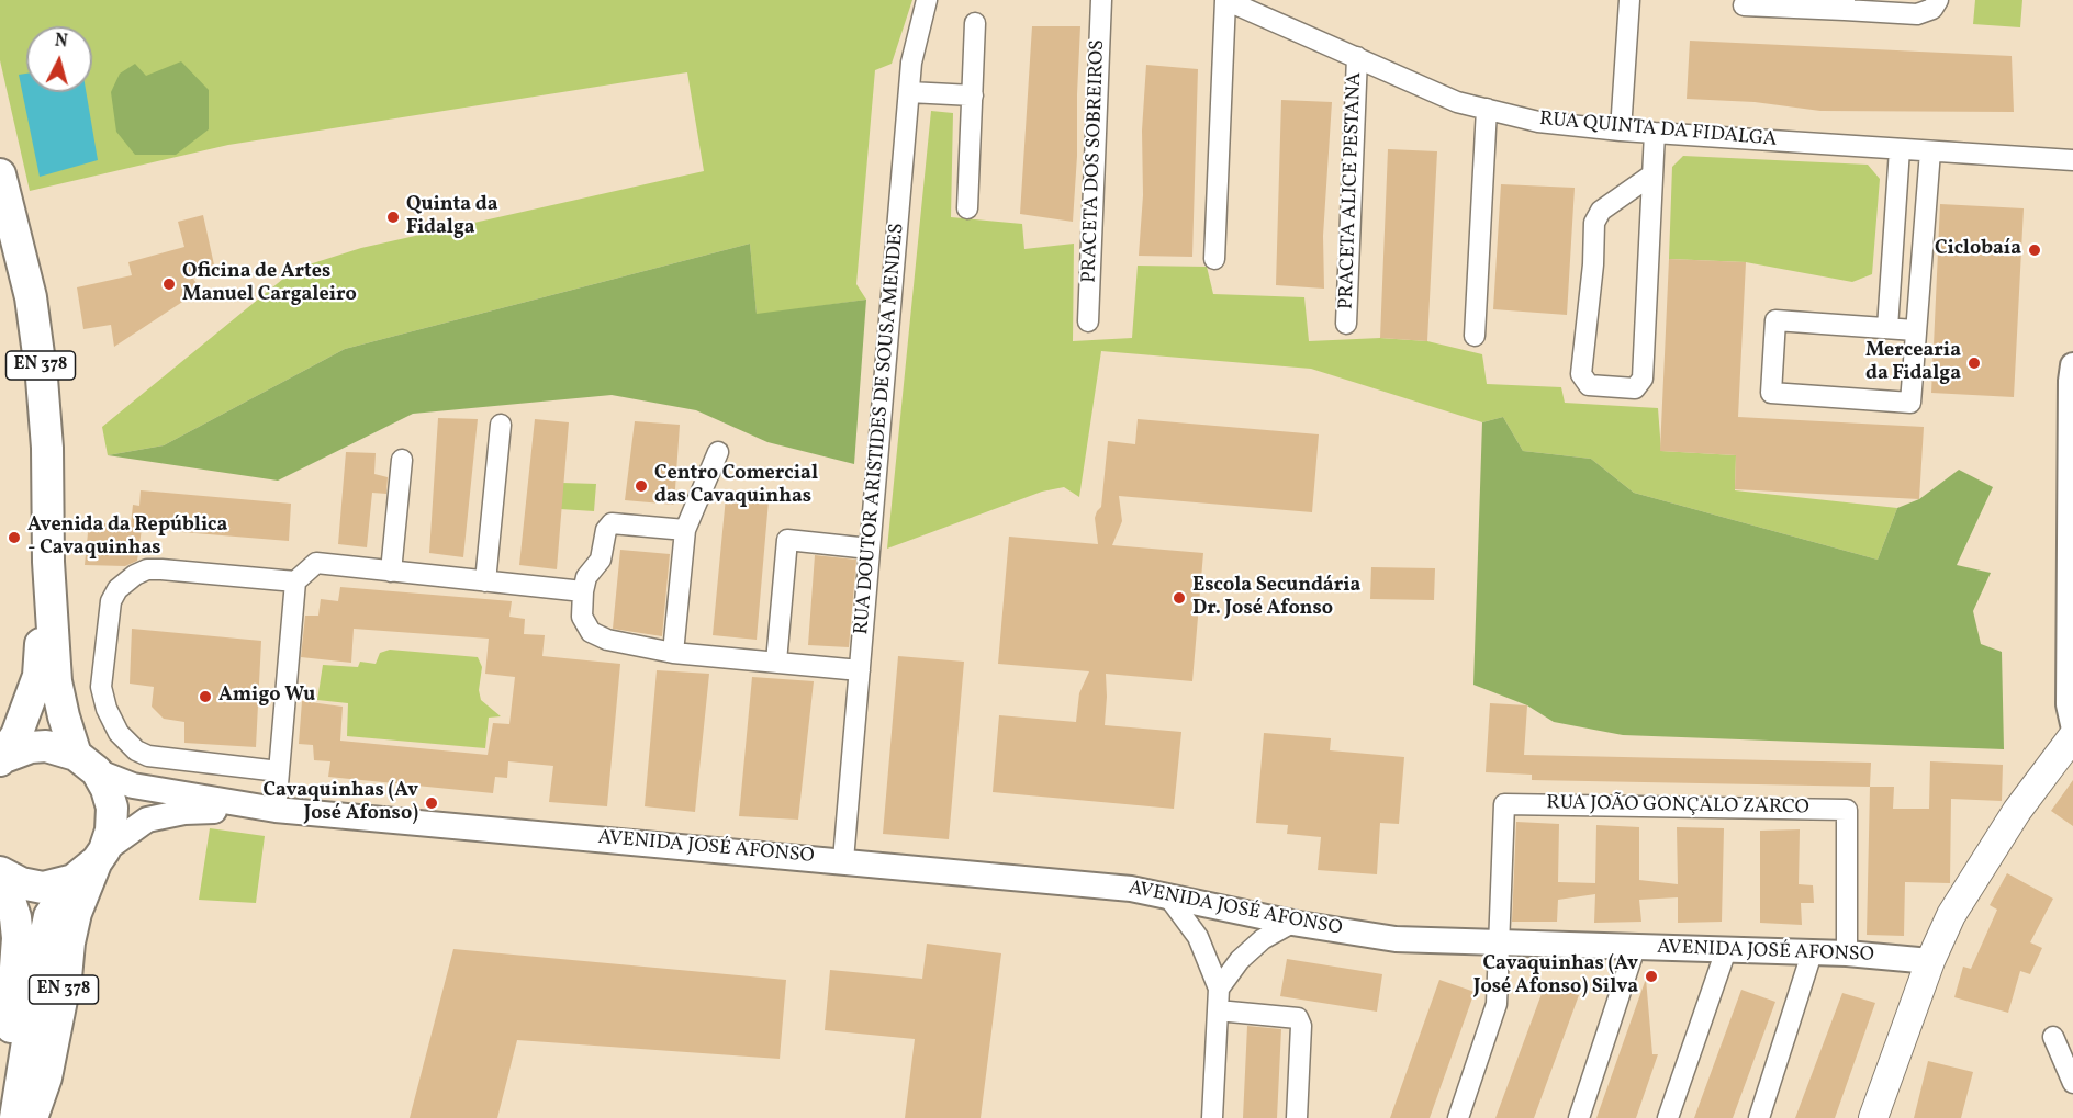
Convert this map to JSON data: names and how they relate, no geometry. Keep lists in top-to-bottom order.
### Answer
{
  "streets": {
    "main road": ["EN 378"],
    "street": [
      "RUA QUINTA DA FIDALGA",
      "PRACETA DOS SOBREIROS",
      "PRACETA ALICE PESTANA",
      "RUA DOUTOR ARISTIDES DE SOUSA MENDES",
      "RUA JOÃO GONÇALO ZARCO",
      "AVENIDA JOSÉ AFONSO"
    ]
  },
  "crossings": [
    ["RUA QUINTA DA FIDALGA", "PRACETA ALICE PESTANA"],
    ["EN 378", "AVENIDA JOSÉ AFONSO"],
    ["RUA DOUTOR ARISTIDES DE SOUSA MENDES", "AVENIDA JOSÉ AFONSO"],
    ["RUA JOÃO GONÇALO ZARCO", "AVENIDA JOSÉ AFONSO"]
  ],
  "places": [
    "Quinta da Fidalga",
    "Ciclobaía",
    "Oficina de Artes Manuel Cargaleiro",
    "Mercearia da Fidalga",
    "Centro Comercial das Cavaquinhas",
    "Avenida da República - Cavaquinhas",
    "Escola Secundária Dr. José Afonso",
    "Amigo Wu",
    "Cavaquinhas (Av José Afonso)",
    "Cavaquinhas (Av José Afonso) Silva"
  ],
  "north": "top"
}
